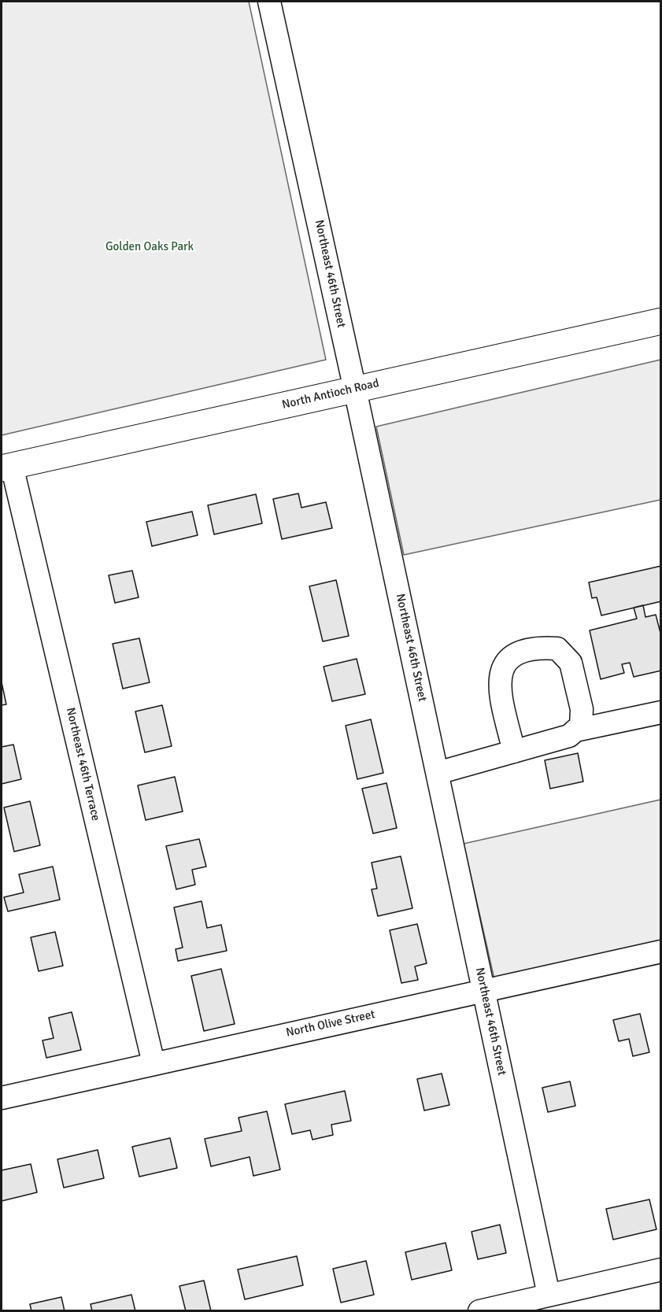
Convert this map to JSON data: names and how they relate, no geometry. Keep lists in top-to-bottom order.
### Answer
{
  "streets": {
    "main road": ["North Antioch Road"],
    "street": ["Northeast 46th Street", "Northeast 46th Terrace", "North Olive Street"]
  },
  "crossings": [
    ["Northeast 46th Street", "North Antioch Road"],
    ["Northeast 46th Street", "North Olive Street"],
    ["North Antioch Road", "Northeast 46th Terrace"],
    ["Northeast 46th Terrace", "North Olive Street"]
  ],
  "parks": ["Golden Oaks Park"]
}
